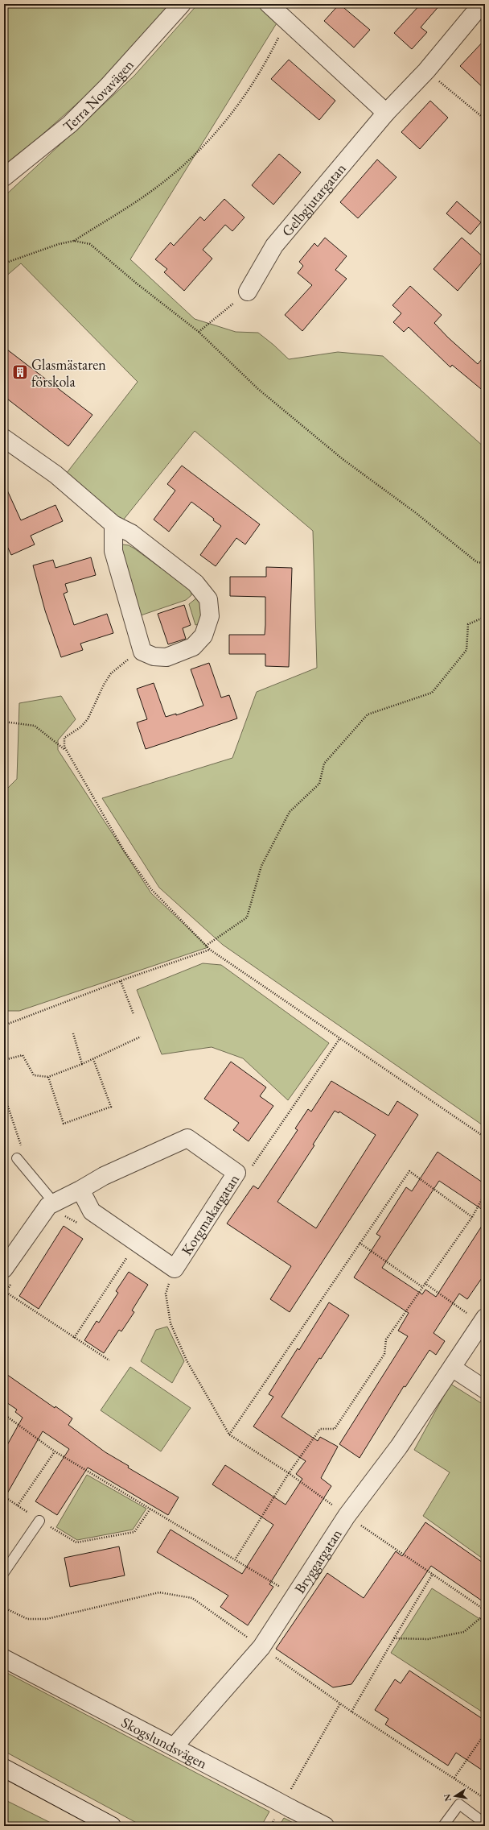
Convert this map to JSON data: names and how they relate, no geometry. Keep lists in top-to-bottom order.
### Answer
{
  "streets": {
    "street": [
      "Terra Novavägen",
      "Gelbgjutargatan",
      "Korgmakargatan",
      "Bryggargatan",
      "Skogslundsvägen"
    ]
  },
  "crossings": [
    ["Bryggargatan", "Skogslundsvägen"]
  ],
  "places": {
    "building": ["Glasmästaren förskola"]
  },
  "north": "left"
}
